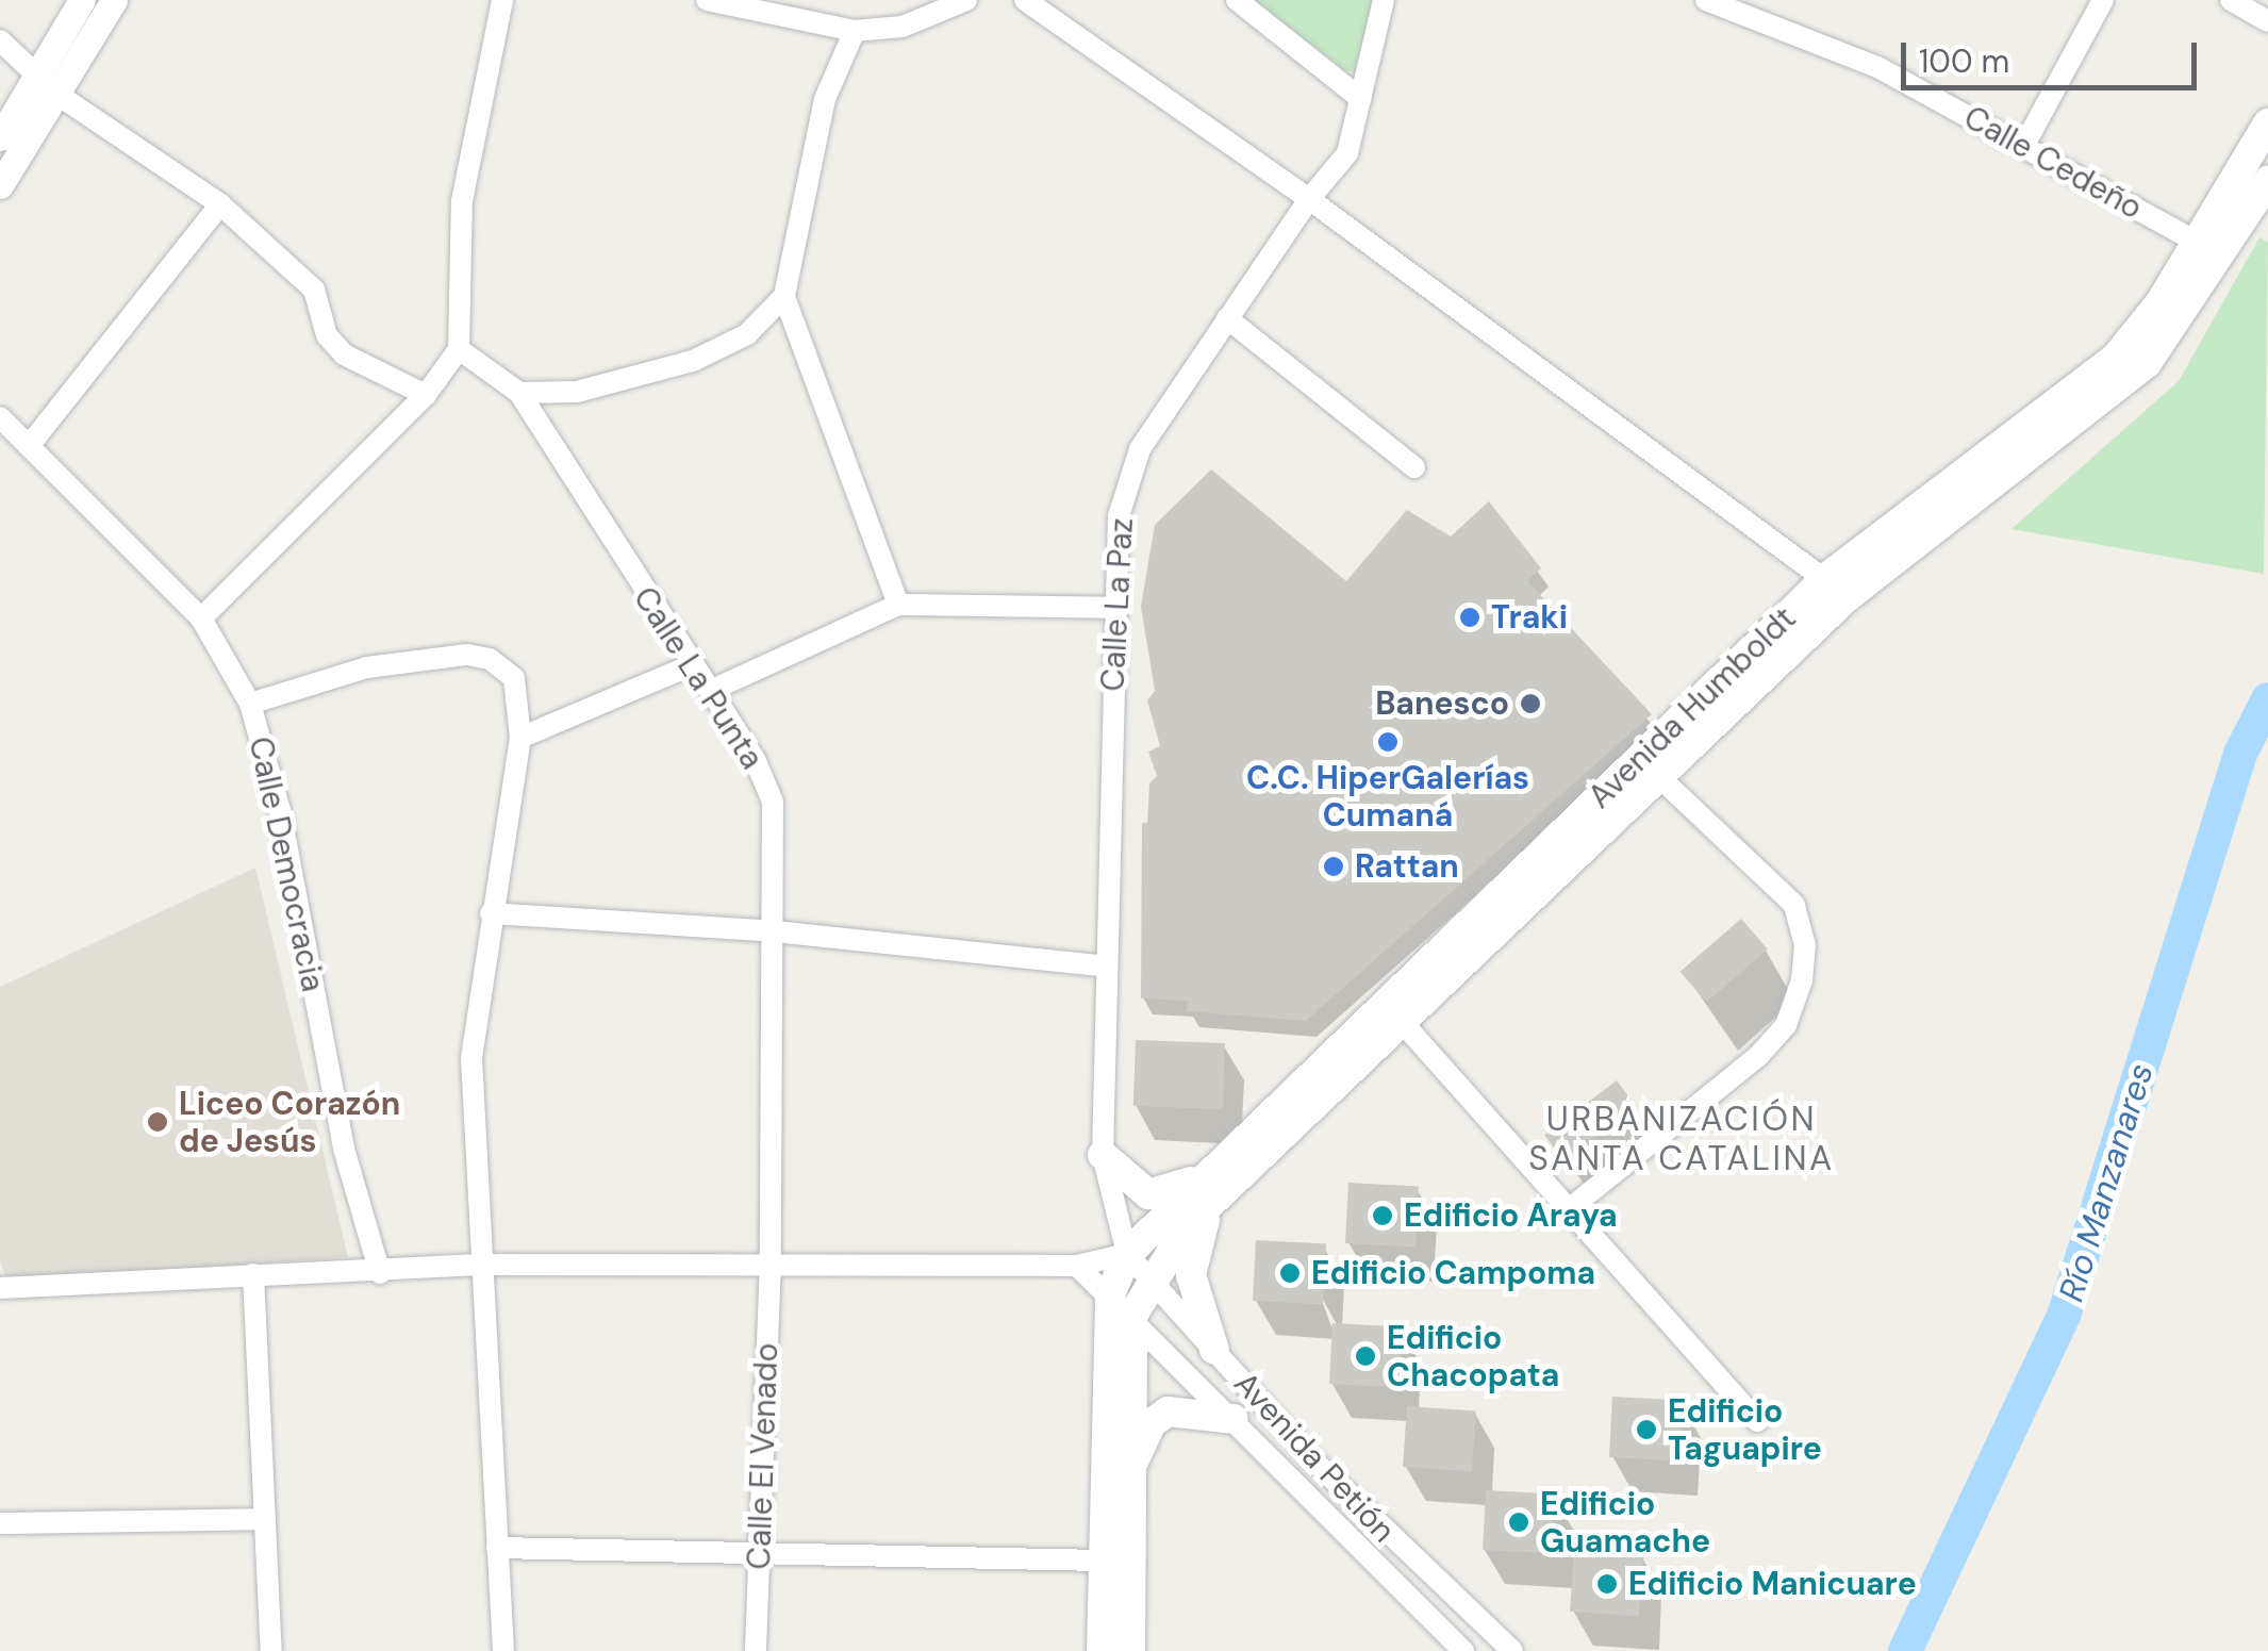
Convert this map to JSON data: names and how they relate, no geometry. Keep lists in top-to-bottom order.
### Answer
{
  "streets": {
    "main road": ["Avenida Humboldt"],
    "street": [
      "Calle Cedeño",
      "Calle La Paz",
      "Calle La Punta",
      "Calle Democracia",
      "Calle El Venado",
      "Avenida Petión"
    ]
  },
  "crossings": [
    ["Calle Cedeño", "Avenida Humboldt"],
    ["Calle La Paz", "Avenida Humboldt"],
    ["Calle La Paz", "Avenida Petión"],
    ["Calle La Punta", "Calle El Venado"],
    ["Avenida Humboldt", "Avenida Petión"]
  ],
  "districts": ["URBANIZACIÓN SANTA CATALINA"],
  "water": ["Río Manzanares"],
  "places": [
    "Traki",
    "Banesco",
    "C.C. HiperGalerías Cumaná",
    "Rattan",
    "Liceo Corazón de Jesús",
    "Edificio Araya",
    "Edificio Campoma",
    "Edificio Chacopata",
    "Edificio Taguapire",
    "Edificio Guamache",
    "Edificio Manicuare"
  ],
  "scale_bar": "100 m"
}
